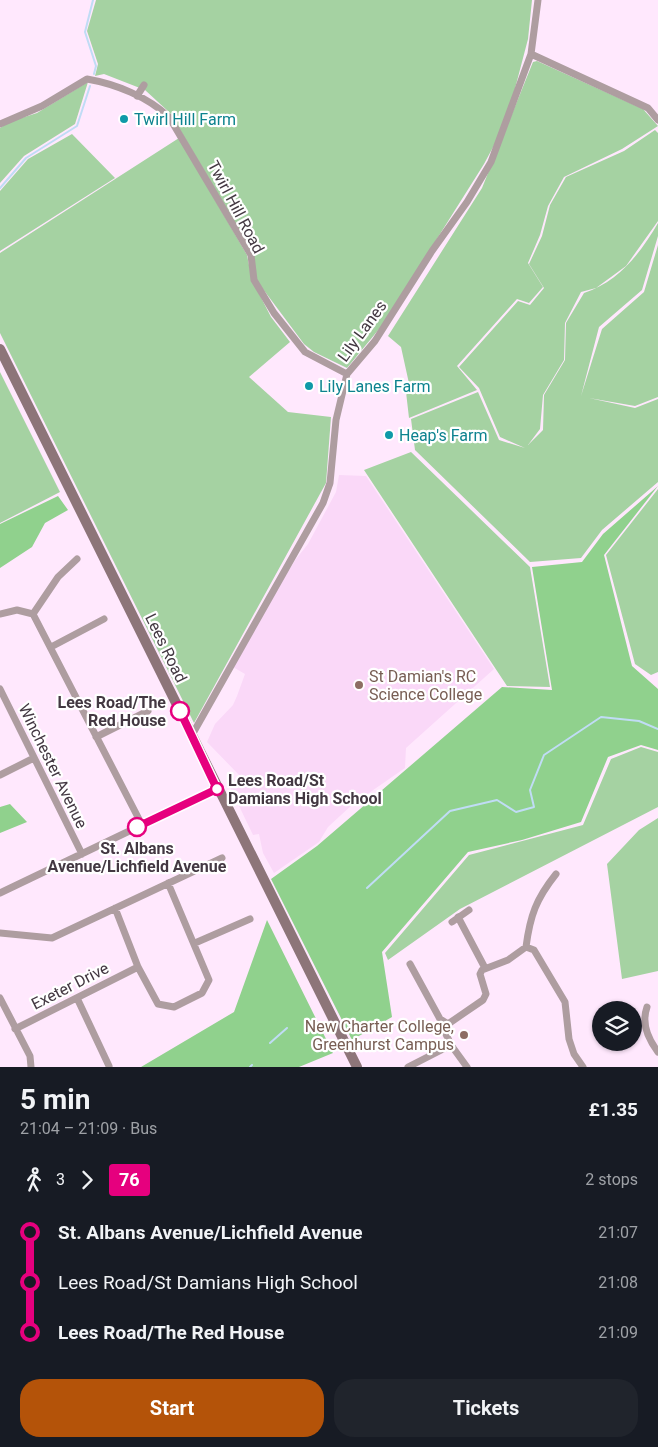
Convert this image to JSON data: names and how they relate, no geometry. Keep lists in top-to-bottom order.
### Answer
{
  "streets": {
    "main road": ["Lees Road"],
    "street": [
      "Twirl Hill Road",
      "Lily Lanes",
      "Winchester Avenue",
      "Exeter Drive"
    ]
  },
  "crossings": [
    ["Twirl Hill Road", "Lily Lanes"],
    ["Lily Lanes", "Lees Road"]
  ],
  "places": [
    "Twirl Hill Farm",
    "Lily Lanes Farm",
    "Heap's Farm",
    "St Damian's RC Science College",
    "Lees Road/The Red House",
    "Lees Road/St Damians High School",
    "St. Albans Avenue/Lichfield Avenue",
    "New Charter College, Greenhurst Campus"
  ],
  "lines": ["bus line 76"],
  "page": {
    "heading": ["5 min", "21:04 – 21:09 · Bus", "£1.35"],
    "legs": ["3", "76", "2 stops"],
    "list": [
      {
        "name": "St. Albans Avenue/Lichfield Avenue",
        "value": "21:07"
      },
      {
        "name": "Lees Road/St Damians High School",
        "value": "21:08"
      },
      {
        "name": "Lees Road/The Red House",
        "value": "21:09"
      }
    ],
    "buttons": ["Start", "Tickets"]
  }
}
